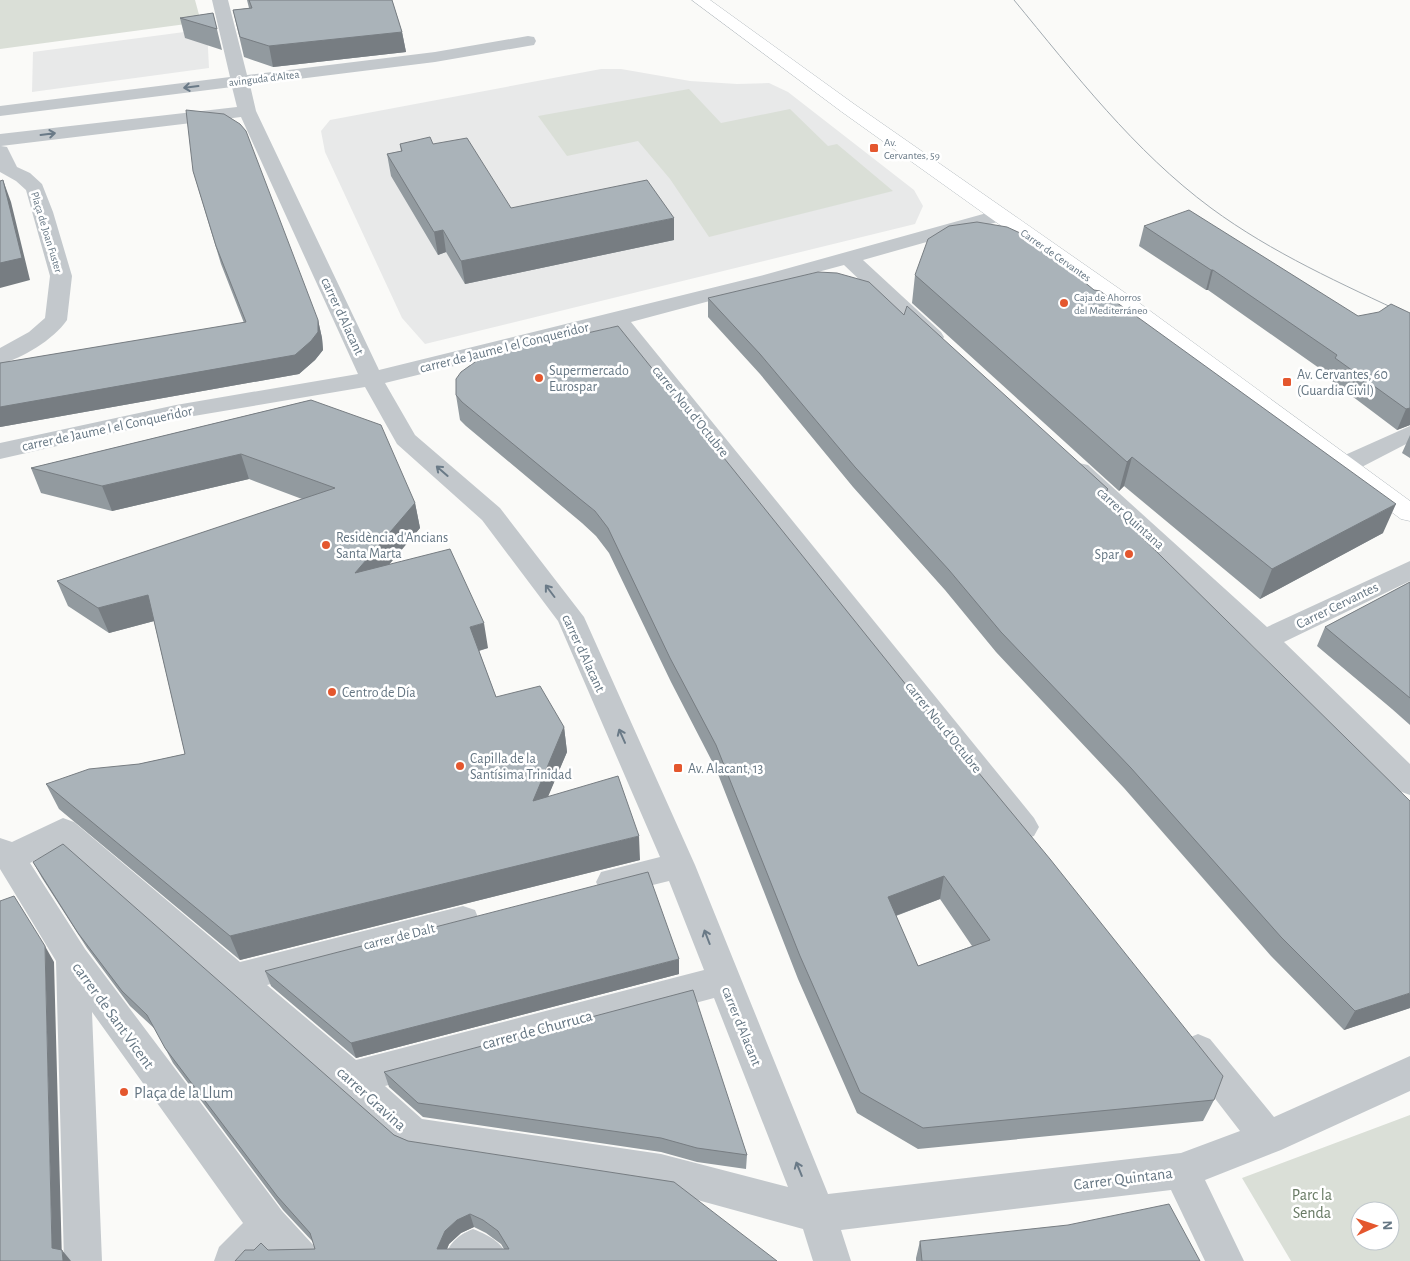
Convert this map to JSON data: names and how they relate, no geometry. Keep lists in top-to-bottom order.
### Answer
{
  "streets": {
    "main road": ["Carrer de Cervantes"],
    "street": [
      "avinguda d'Altea",
      "Plaça de Joan Fuster",
      "carrer d'Alacant",
      "carrer de Jaume I el Conqueridor",
      "carrer Nou d'Octubre",
      "carrer Quintana",
      "Carrer Cervantes",
      "carrer de Dalt",
      "carrer de Sant Vicent",
      "carrer de Churruca",
      "carrer Gravina",
      "Carrer Quintana"
    ]
  },
  "crossings": [
    ["avinguda d'Altea", "carrer d'Alacant"],
    ["Carrer de Cervantes", "carrer de Jaume I el Conqueridor"],
    ["carrer d'Alacant", "carrer de Jaume I el Conqueridor"],
    ["carrer d'Alacant", "carrer de Churruca"],
    ["carrer d'Alacant", "carrer Gravina"],
    ["carrer d'Alacant", "Carrer Quintana"],
    ["carrer de Jaume I el Conqueridor", "carrer Nou d'Octubre"],
    ["carrer Quintana", "Carrer Cervantes"],
    ["carrer de Dalt", "carrer Gravina"],
    ["carrer de Sant Vicent", "carrer Gravina"],
    ["carrer de Churruca", "carrer Gravina"],
    ["carrer Gravina", "Carrer Quintana"]
  ],
  "one_way": ["carrer d'Alacant"],
  "parks": ["Parc la Senda"],
  "places": {
    "transit": ["Av. Cervantes, 59", "Av. Cervantes, 60 (Guardia Civil)", "Av. Alacant, 13"],
    "other": [
      "Caja de Ahorros del Mediterráneo",
      "Supermercado Eurospar",
      "Residència d'Ancians Santa Marta",
      "Spar",
      "Centro de Día",
      "Capilla de la Santísima Trinidad",
      "Plaça de la Llum"
    ]
  },
  "north": "right"
}
